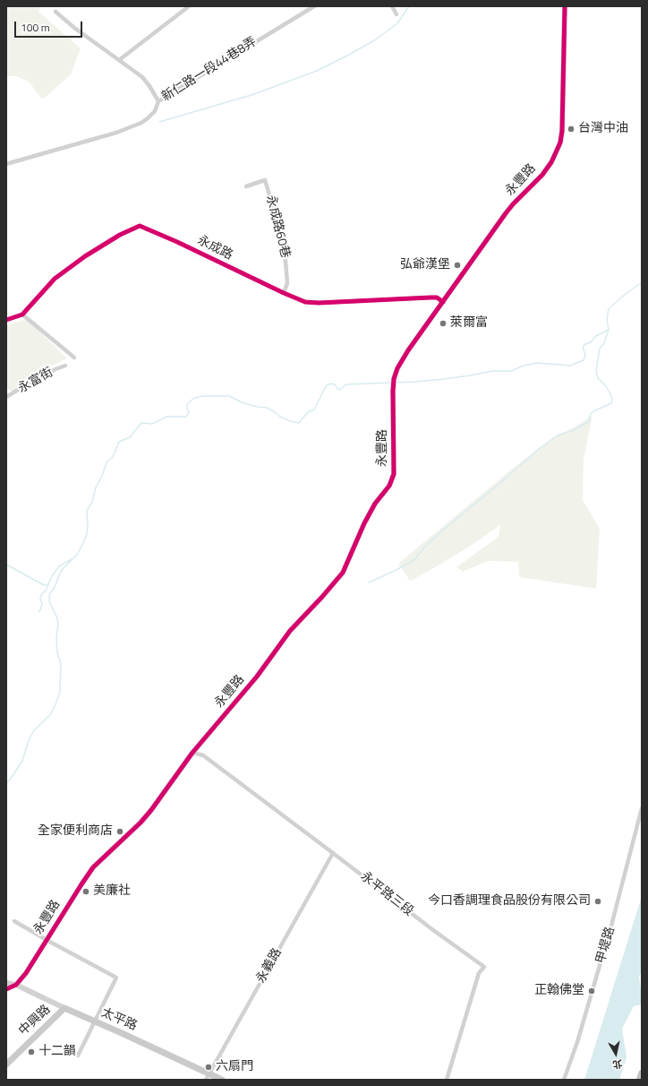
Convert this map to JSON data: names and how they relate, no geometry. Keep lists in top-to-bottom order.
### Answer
{
  "streets": {
    "main road": ["太平路", "中興路"],
    "street": [
      "新仁路一段44巷8弄",
      "永豐路",
      "永成路60巷",
      "永成路",
      "永富街",
      "永平路三段",
      "甲堤路",
      "永義路"
    ]
  },
  "crossings": [
    ["永豐路", "永成路"],
    ["永豐路", "永平路三段"],
    ["永豐路", "太平路"],
    ["永成路60巷", "永成路"],
    ["永平路三段", "永義路"],
    ["永義路", "太平路"],
    ["太平路", "中興路"]
  ],
  "places": [
    "台灣中油",
    "弘爺漢堡",
    "萊爾富",
    "全家便利商店",
    "美廉社",
    "今口香調理食品股份有限公司",
    "正翰佛堂",
    "十二韻",
    "六扇門"
  ],
  "scale_bar": "100 m",
  "north": "bottom"
}
